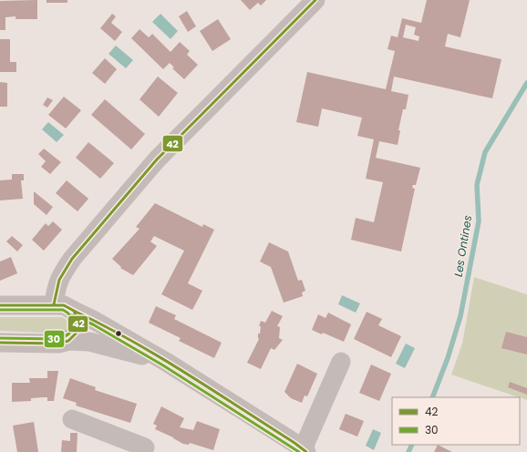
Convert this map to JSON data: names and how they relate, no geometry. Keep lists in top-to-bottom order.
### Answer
{
  "water": ["Les Ontines"],
  "lines": ["transit line 42", "transit line 30"],
  "legend": ["42", "30"]
}
